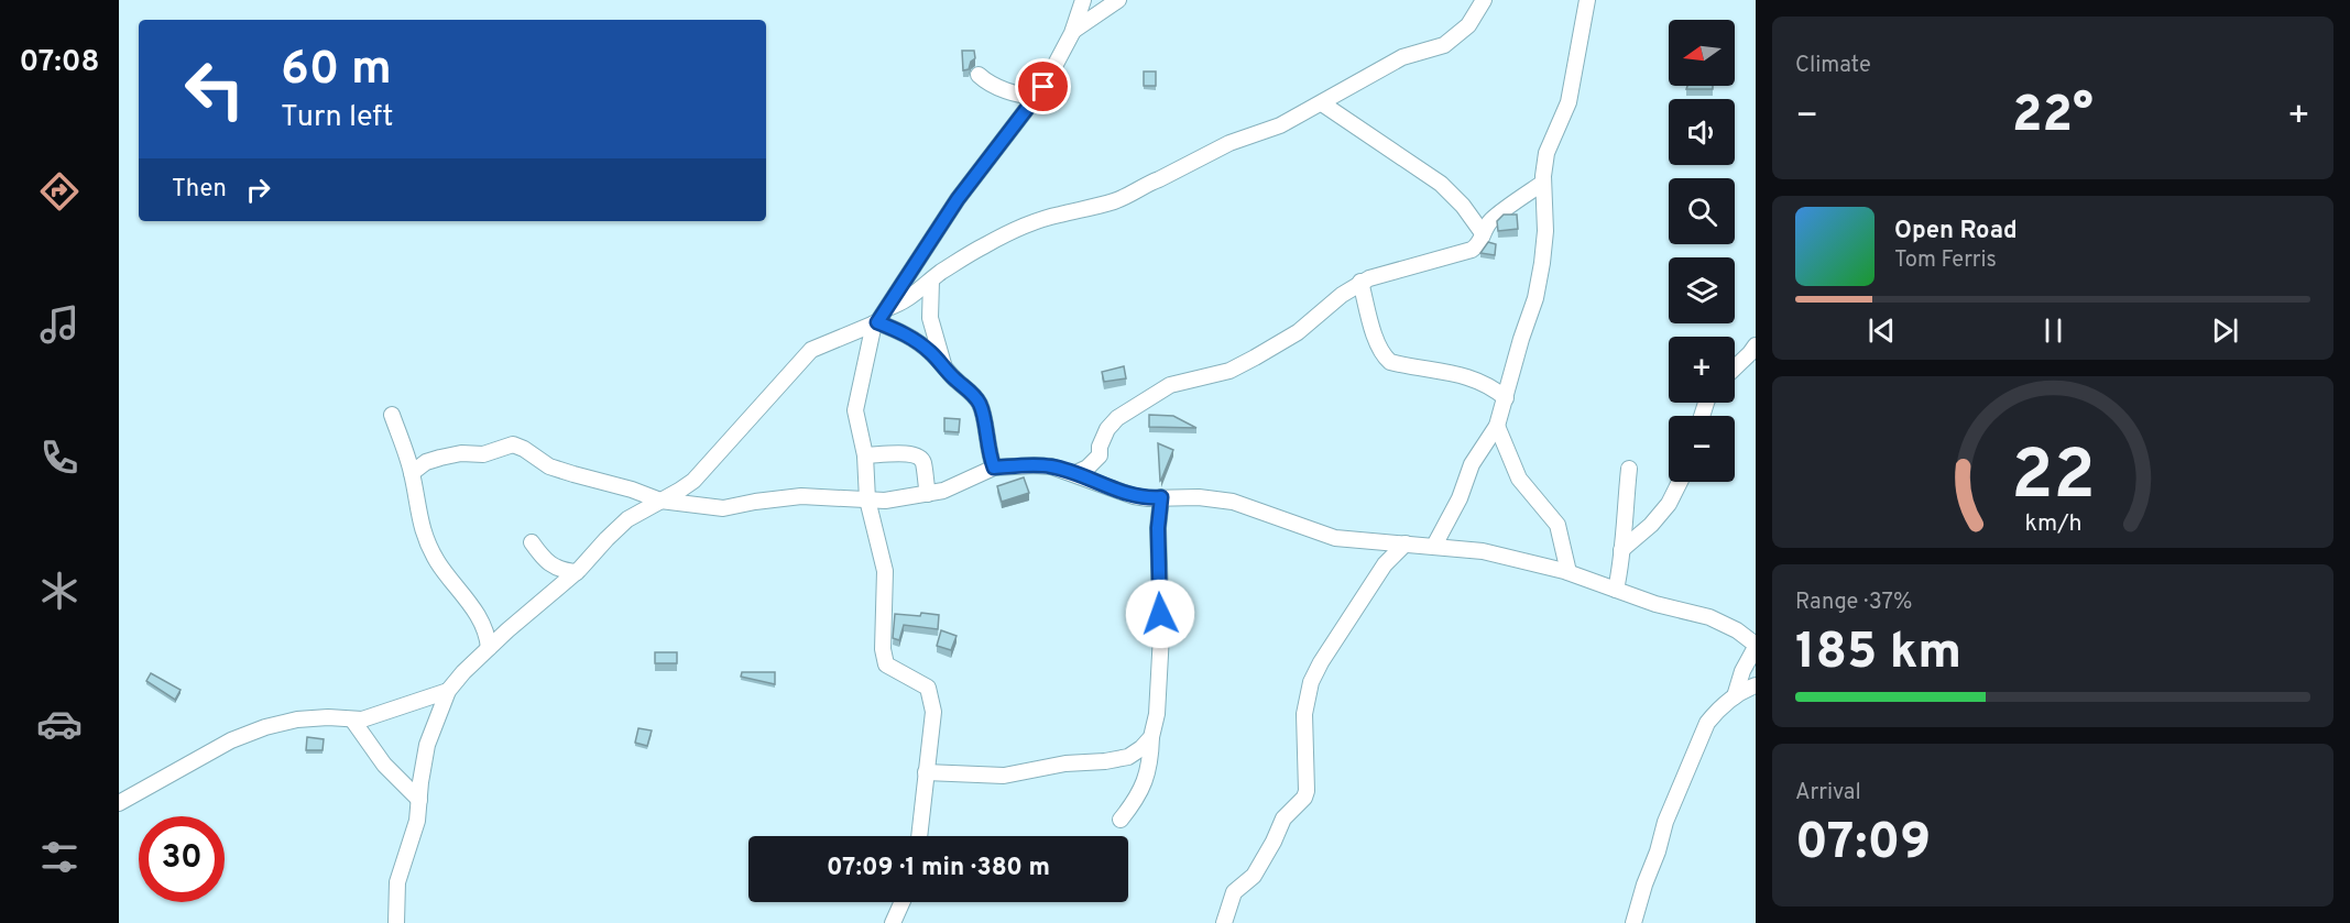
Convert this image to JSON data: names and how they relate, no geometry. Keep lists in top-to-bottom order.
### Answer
{
  "north": "left",
  "page": {
    "tabs": "07:08",
    "tile": [
      "Climate",
      ["Range · 37%", "185 km"],
      ["Arrival", "07:09"]
    ],
    "map_buttons": ["+", "−"],
    "turn": ["60 m", "Turn left"],
    "heat": ["−", "22°", "+"],
    "then": "Then",
    "song": ["Open Road", "Tom Ferris"],
    "limit": "30",
    "trip": "07:09 · 1 min · 380 m",
    "gauge": ["22", "km/h"]
  }
}
